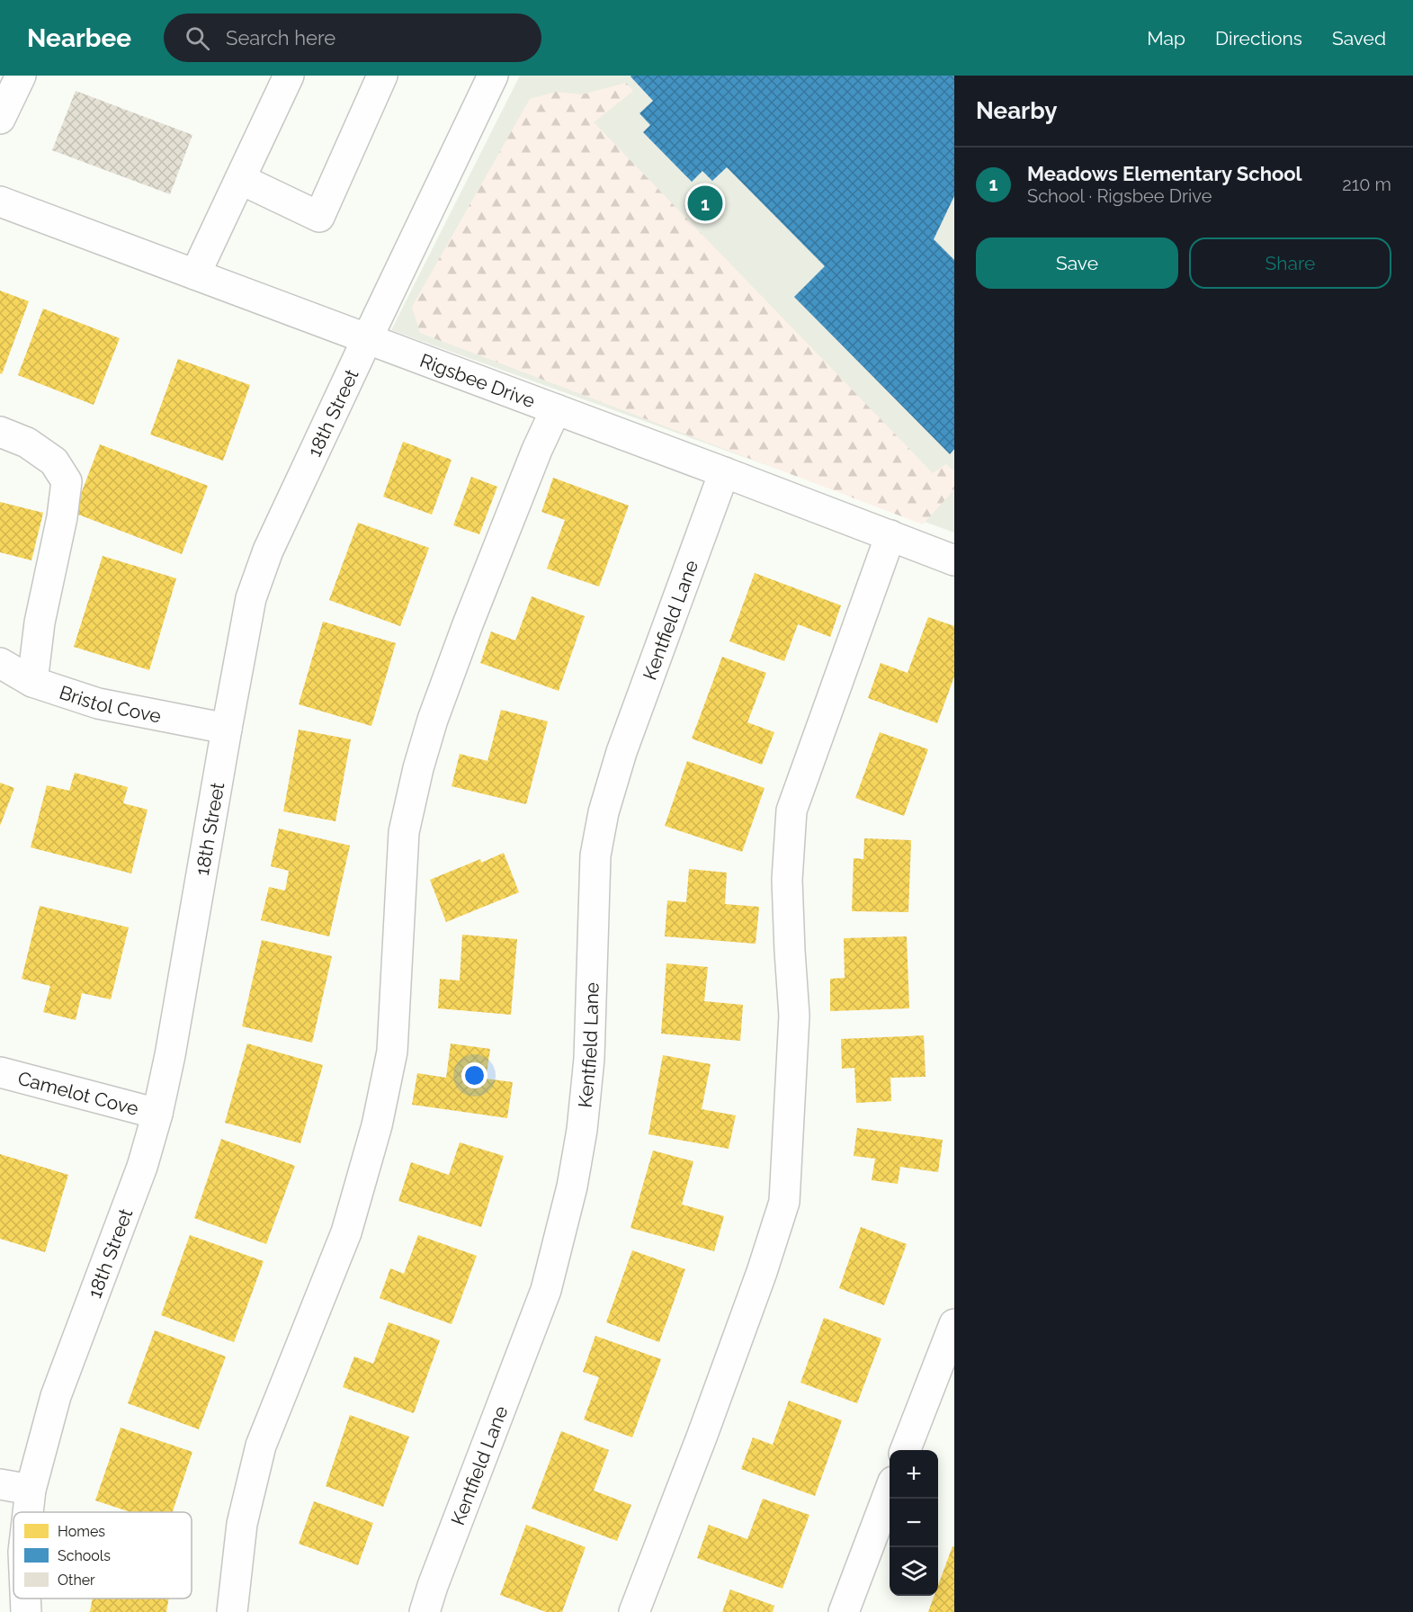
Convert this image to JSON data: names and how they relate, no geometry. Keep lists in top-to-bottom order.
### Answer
{
  "streets": {
    "street": [
      "Rigsbee Drive",
      "18th Street",
      "Kentfield Lane",
      "Bristol Cove",
      "Camelot Cove"
    ]
  },
  "crossings": [
    ["Rigsbee Drive", "18th Street"],
    ["Rigsbee Drive", "Kentfield Lane"],
    ["18th Street", "Bristol Cove"],
    ["18th Street", "Camelot Cove"]
  ],
  "legend": ["Homes", "Schools", "Other"],
  "page": {
    "header": "Nearbee",
    "search": "Search here",
    "nav": ["Map", "Directions", "Saved"],
    "heading": "Nearby",
    "list": [
      {
        "mark": "1",
        "name": "Meadows Elementary School",
        "note": "School · Rigsbee Drive",
        "value": "210 m"
      }
    ],
    "pins": "1",
    "buttons": ["Save", "Share"],
    "map_buttons": ["+", "−"]
  }
}
